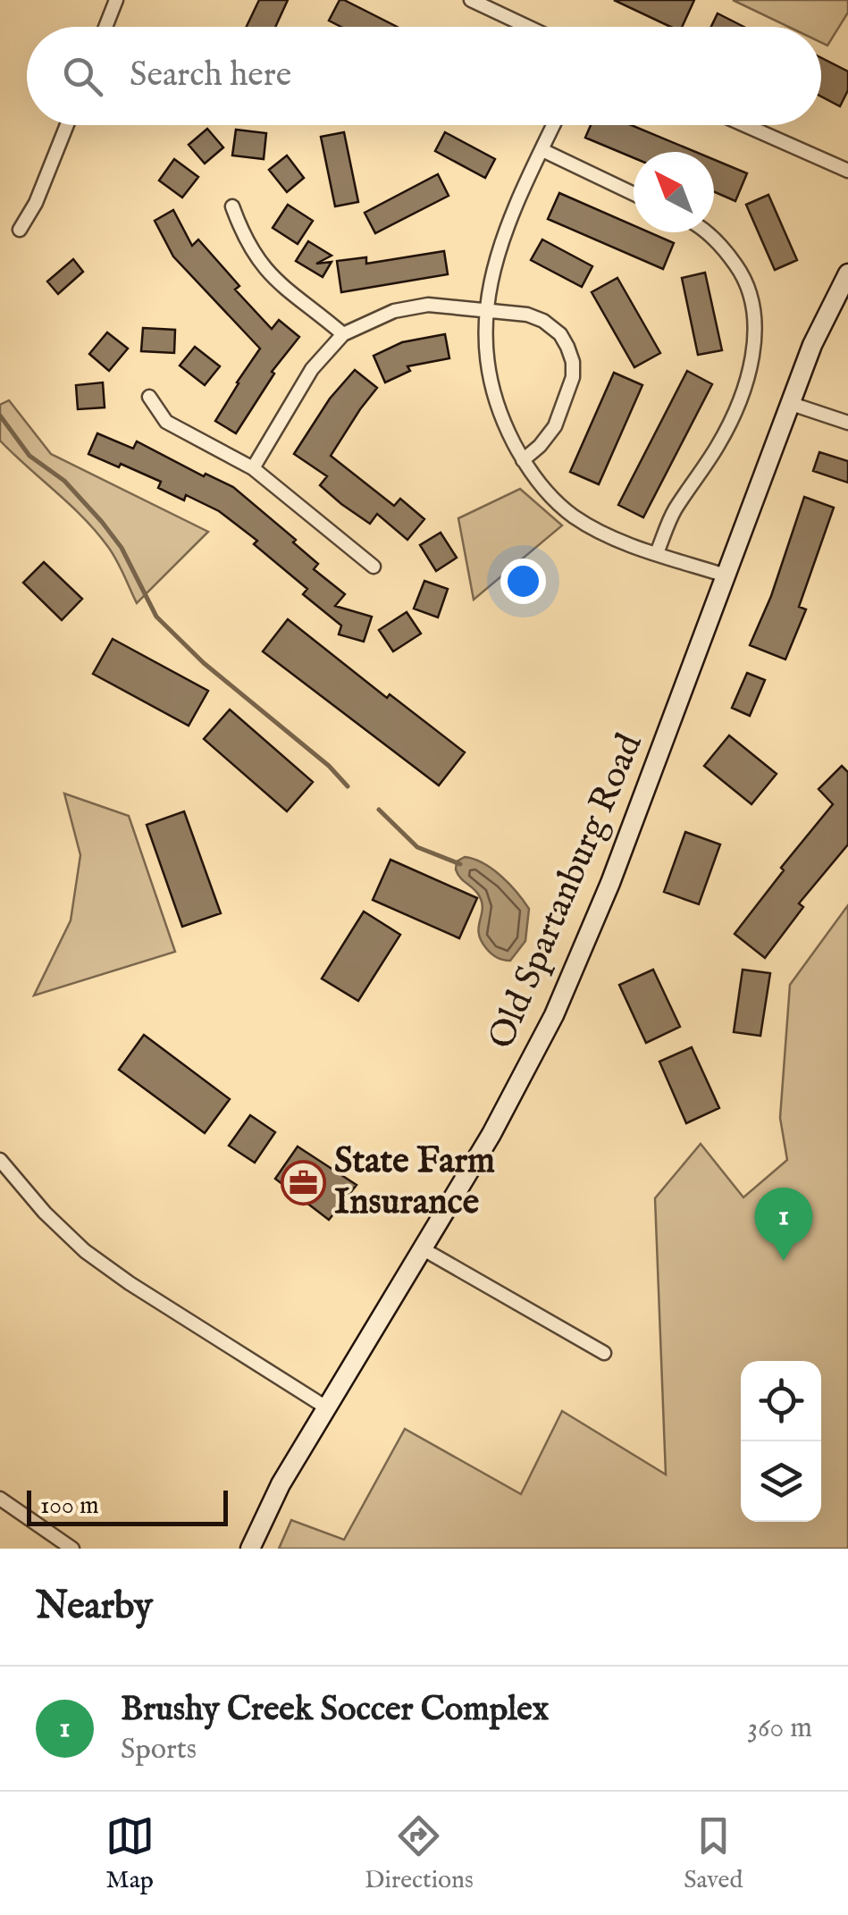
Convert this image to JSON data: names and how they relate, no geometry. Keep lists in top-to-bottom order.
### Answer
{
  "streets": {
    "main road": ["Old Spartanburg Road"]
  },
  "places": {
    "office": ["State Farm Insurance"]
  },
  "scale_bar": "100 m",
  "north": "top left",
  "page": {
    "search": "Search here",
    "pins": "1",
    "scale": "100 m",
    "heading": "Nearby",
    "list": [
      {
        "mark": "1",
        "name": "Brushy Creek Soccer Complex",
        "note": "Sports",
        "value": "360 m"
      }
    ],
    "nav": ["Map", "Directions", "Saved"]
  }
}
